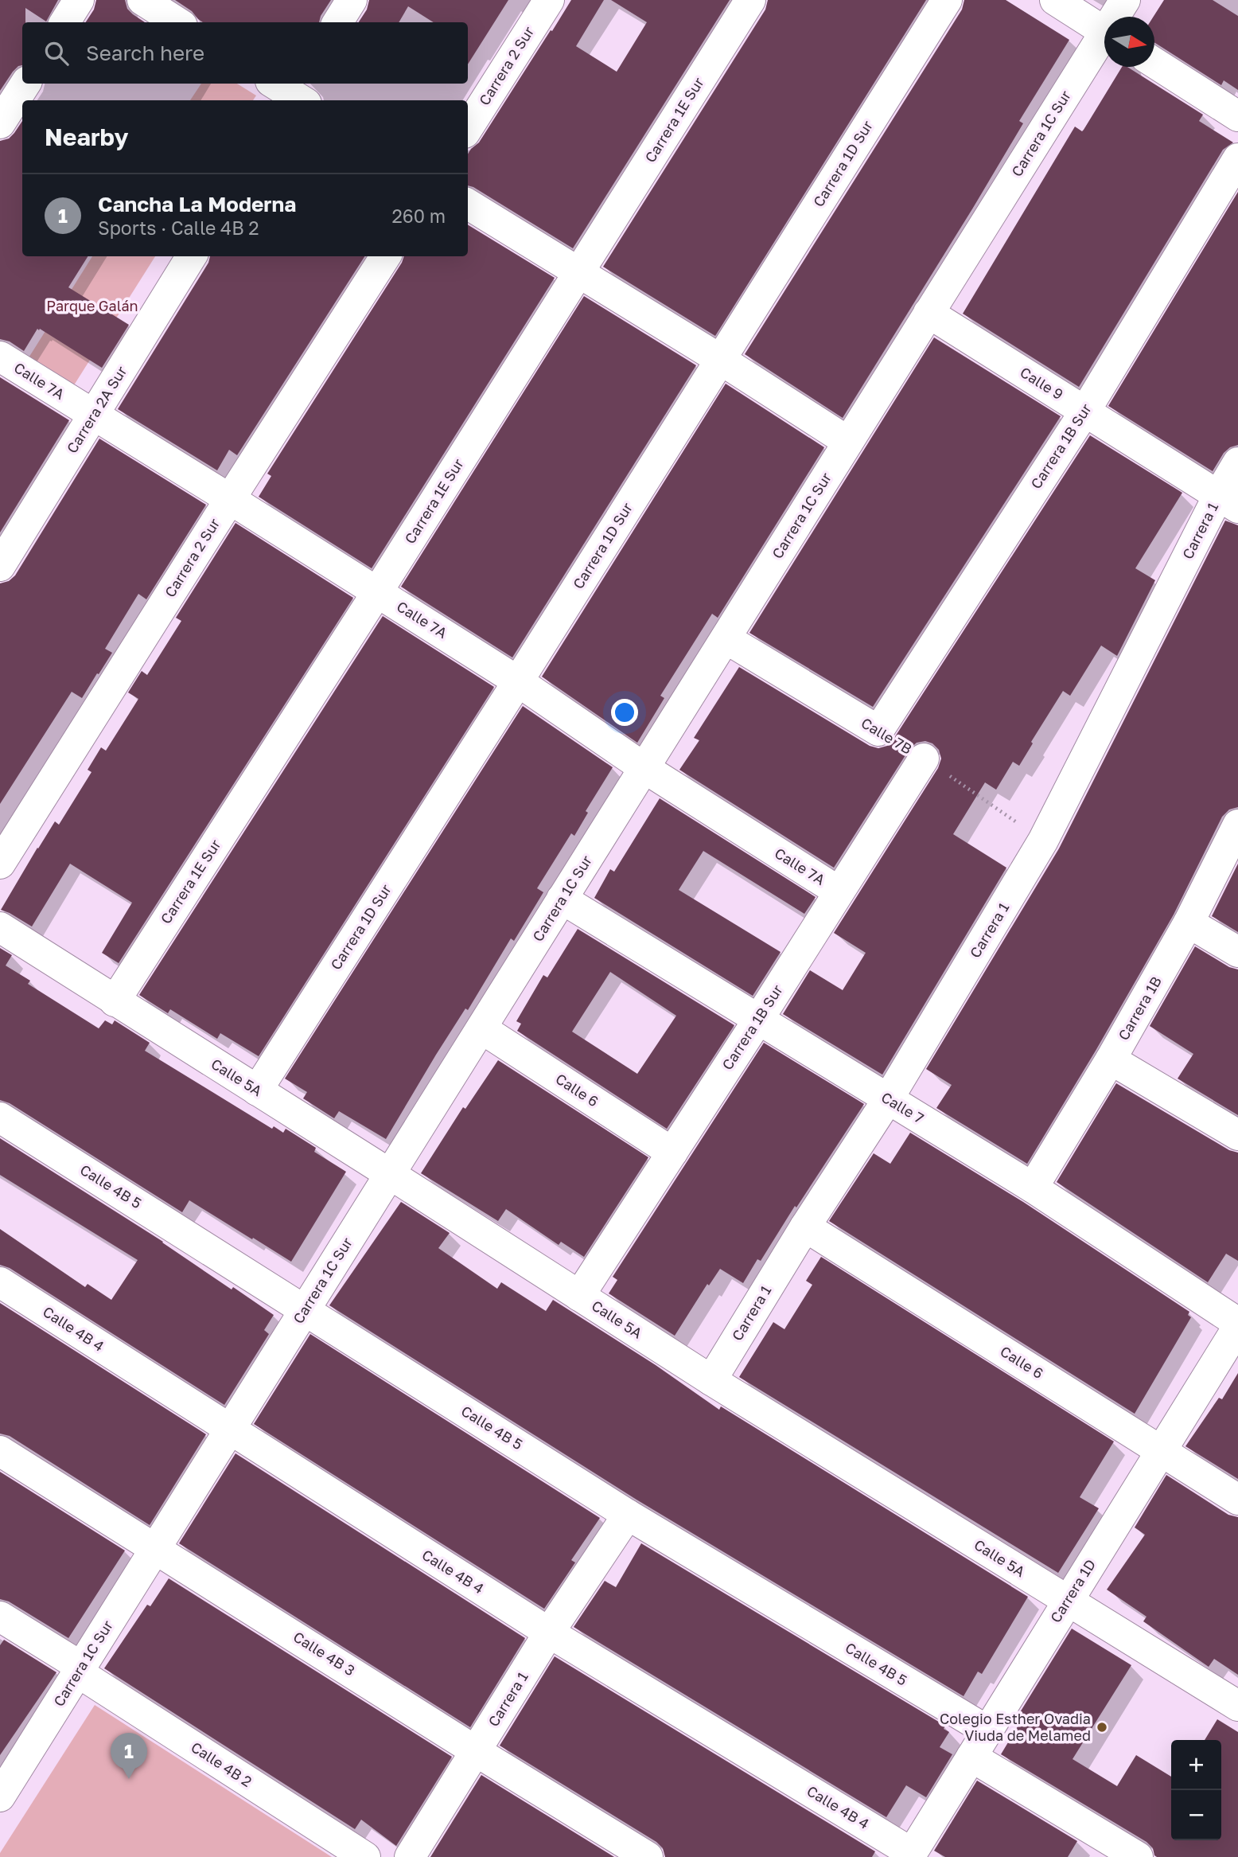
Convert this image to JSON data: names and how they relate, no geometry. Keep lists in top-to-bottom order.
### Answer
{
  "streets": {
    "street": [
      "Carrera 2 Sur",
      "Carrera 1E Sur",
      "Carrera 1C Sur",
      "Carrera 1D Sur",
      "Calle 7A",
      "Calle 9",
      "Carrera 2A Sur",
      "Carrera 1B Sur",
      "Carrera 1",
      "Calle 7B",
      "Carrera 1B",
      "Calle 5A",
      "Calle 6",
      "Calle 7",
      "Calle 4B 5",
      "Calle 4B 4",
      "Carrera 1D",
      "Calle 4B 3",
      "Calle 4B 2"
    ]
  },
  "crossings": [
    ["Carrera 2 Sur", "Calle 7A"],
    ["Carrera 1E Sur", "Calle 7A"],
    ["Carrera 1E Sur", "Calle 5A"],
    ["Carrera 1C Sur", "Calle 7A"],
    ["Carrera 1C Sur", "Calle 9"],
    ["Carrera 1C Sur", "Calle 7B"],
    ["Carrera 1C Sur", "Calle 5A"],
    ["Carrera 1C Sur", "Calle 6"],
    ["Carrera 1C Sur", "Calle 7"],
    ["Carrera 1C Sur", "Calle 4B 5"],
    ["Carrera 1C Sur", "Calle 4B 4"],
    ["Carrera 1C Sur", "Calle 4B 3"],
    ["Carrera 1C Sur", "Calle 4B 2"],
    ["Carrera 1D Sur", "Calle 7A"],
    ["Carrera 1D Sur", "Calle 5A"],
    ["Calle 7A", "Carrera 2A Sur"],
    ["Calle 7A", "Carrera 1B Sur"],
    ["Calle 9", "Carrera 1B Sur"],
    ["Calle 9", "Carrera 1"],
    ["Carrera 1B Sur", "Calle 7B"],
    ["Carrera 1B Sur", "Calle 5A"],
    ["Carrera 1B Sur", "Calle 6"],
    ["Carrera 1B Sur", "Calle 7"],
    ["Carrera 1", "Calle 7B"],
    ["Carrera 1", "Calle 5A"],
    ["Carrera 1", "Calle 6"],
    ["Carrera 1", "Calle 7"],
    ["Carrera 1", "Calle 4B 5"],
    ["Carrera 1", "Calle 4B 4"],
    ["Carrera 1", "Calle 4B 3"],
    ["Carrera 1B", "Calle 7"],
    ["Calle 5A", "Carrera 1D"],
    ["Calle 6", "Carrera 1D"],
    ["Calle 7", "Carrera 1D"],
    ["Calle 4B 5", "Carrera 1D"],
    ["Calle 4B 4", "Carrera 1D"]
  ],
  "parks": ["Parque Galán"],
  "places": ["Colegio Esther Ovadia Viuda de Melamed"],
  "north": "right",
  "page": {
    "search": "Search here",
    "heading": "Nearby",
    "list": [
      {
        "mark": "1",
        "name": "Cancha La Moderna",
        "note": "Sports · Calle 4B 2",
        "value": "260 m"
      }
    ],
    "pins": "1",
    "map_buttons": ["+", "−"]
  }
}
